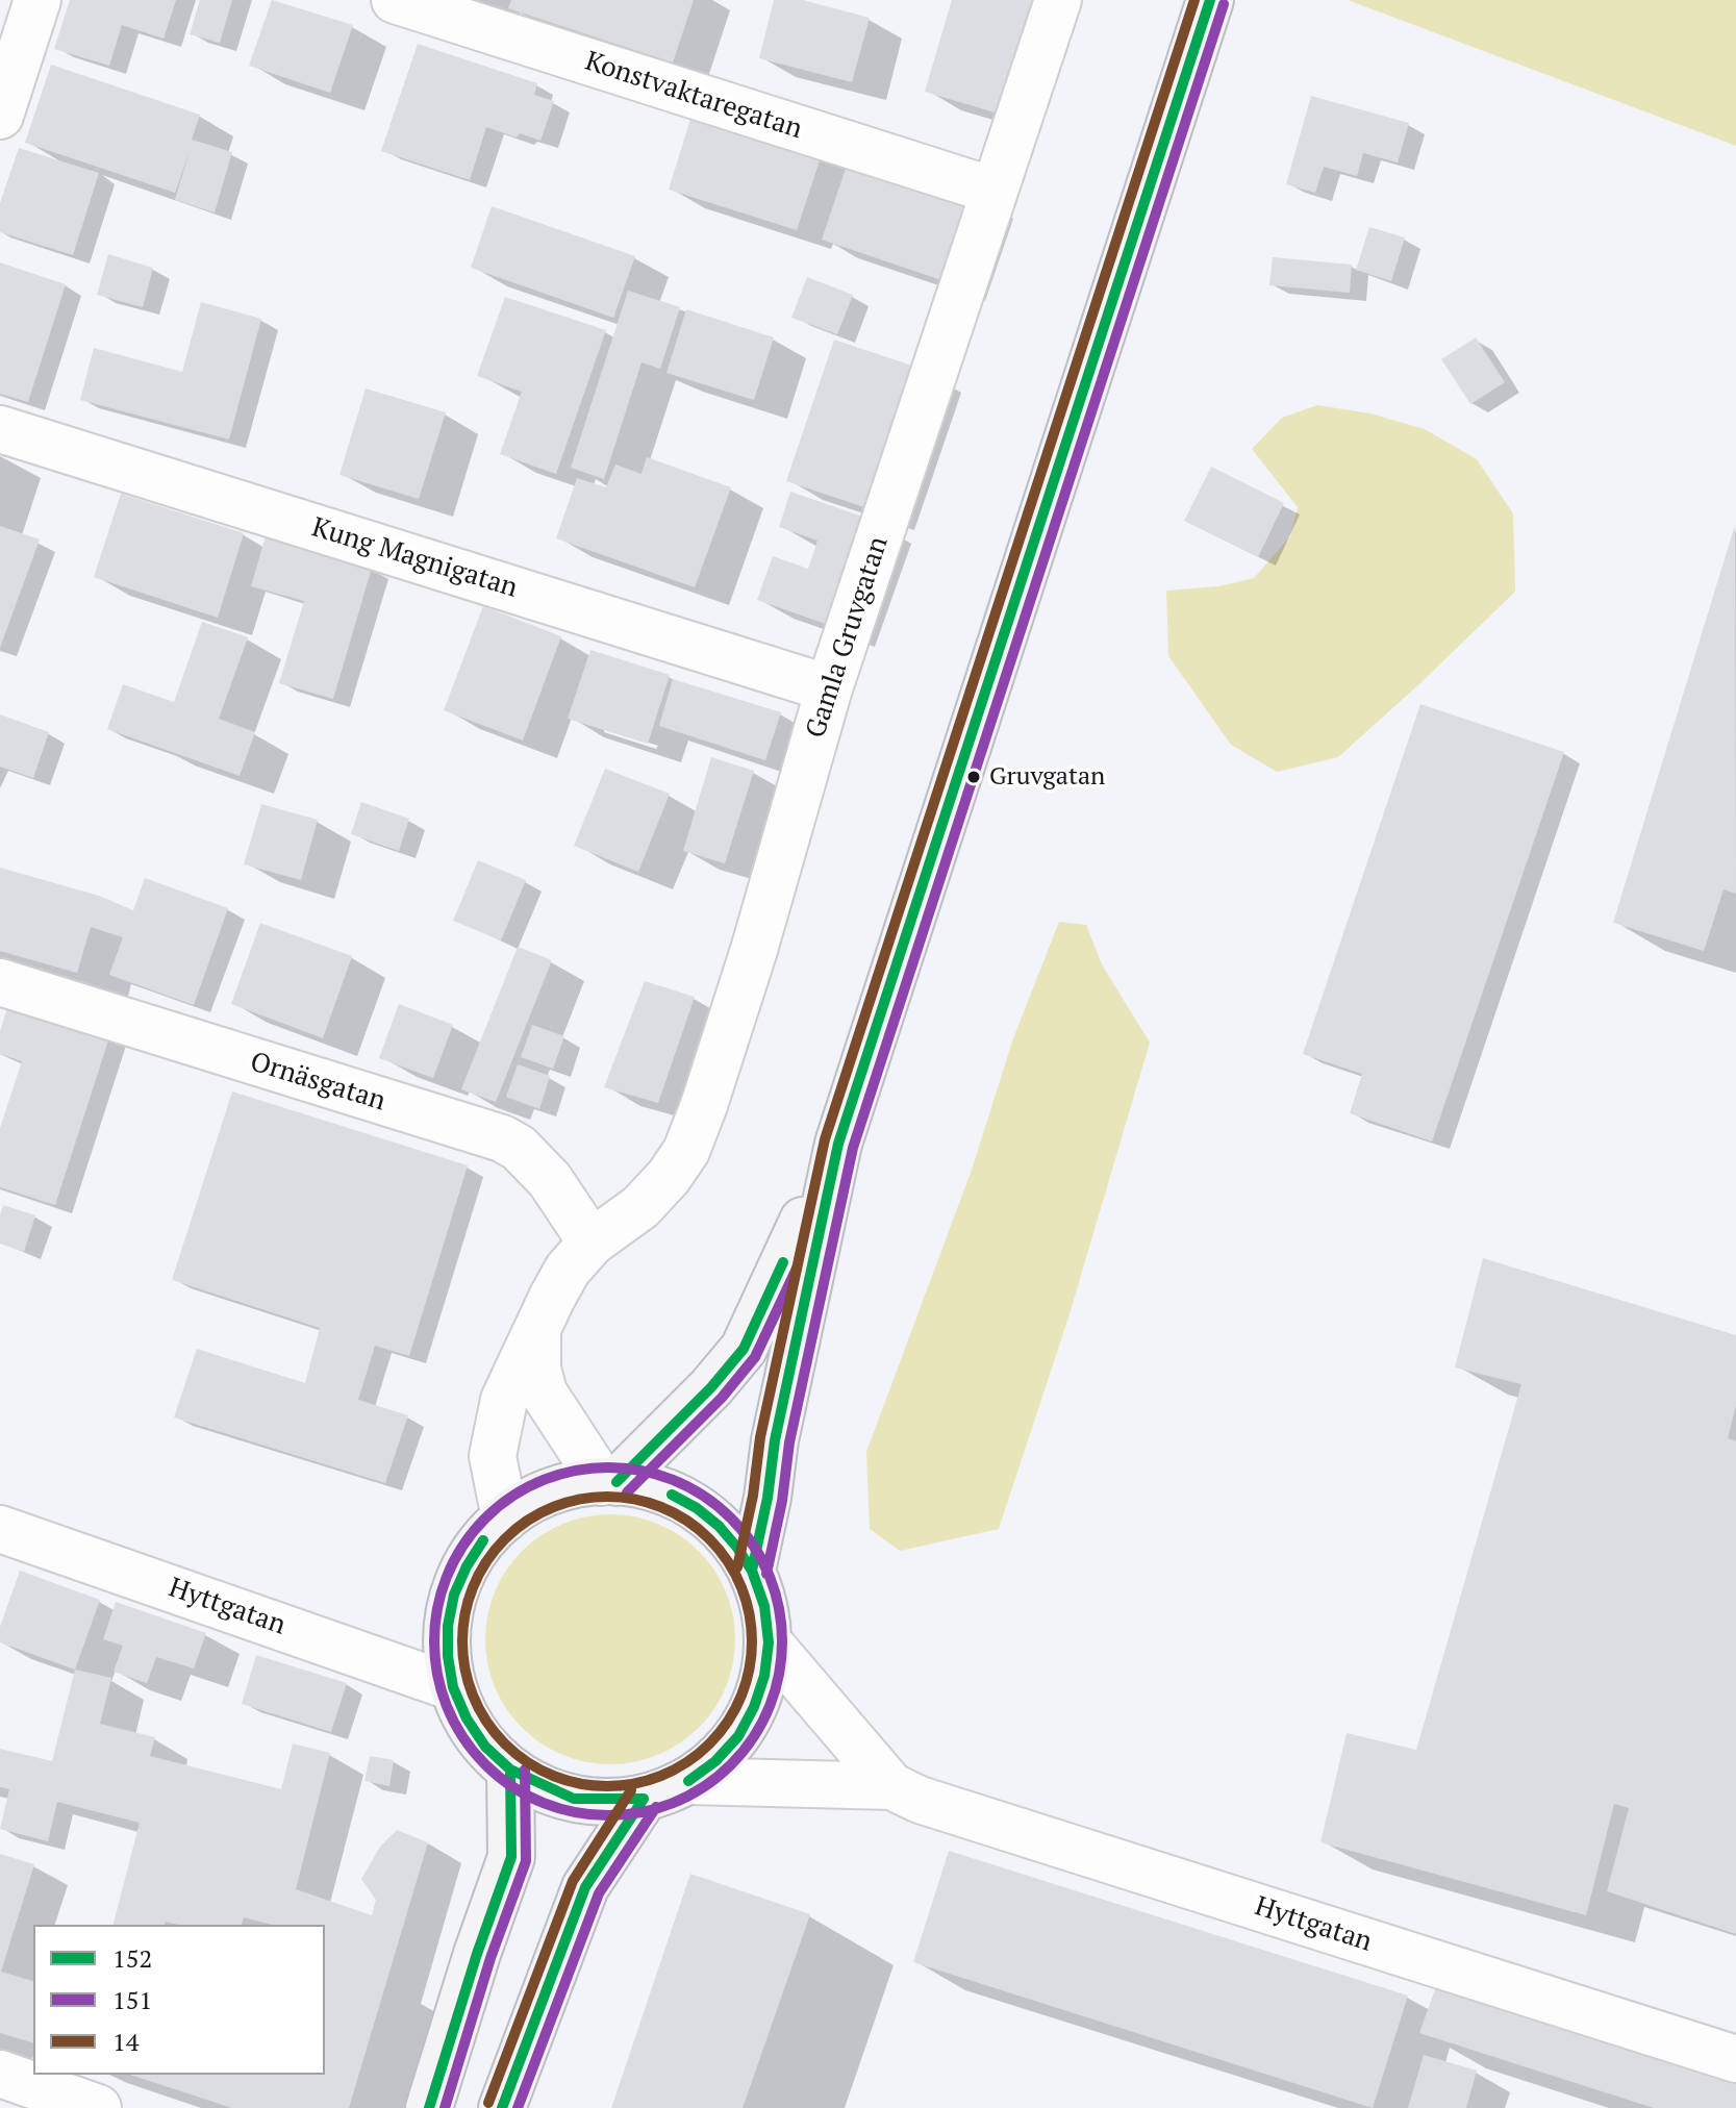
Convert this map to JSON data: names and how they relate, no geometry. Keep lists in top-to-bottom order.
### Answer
{
  "streets": {
    "street": [
      "Konstvaktaregatan",
      "Kung Magnigatan",
      "Gamla Gruvgatan",
      "Ornäsgatan",
      "Hyttgatan"
    ]
  },
  "crossings": [
    ["Konstvaktaregatan", "Gamla Gruvgatan"],
    ["Kung Magnigatan", "Gamla Gruvgatan"],
    ["Gamla Gruvgatan", "Ornäsgatan"]
  ],
  "places": ["Gruvgatan"],
  "lines": ["transit line 152", "transit line 14", "transit line 151"],
  "legend": ["152", "151", "14"]
}
